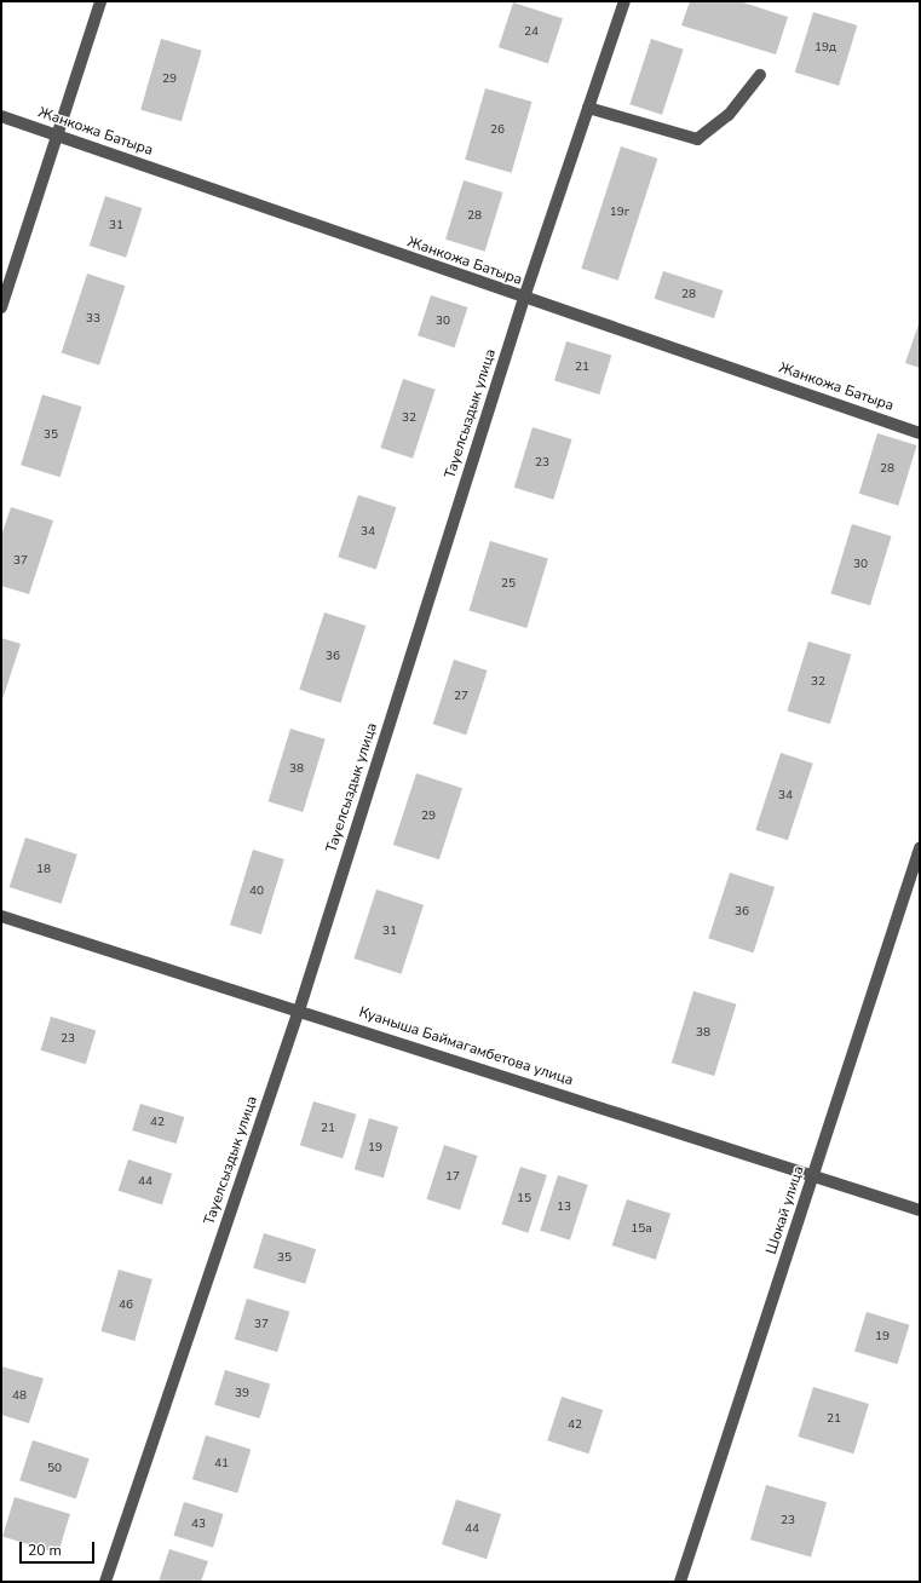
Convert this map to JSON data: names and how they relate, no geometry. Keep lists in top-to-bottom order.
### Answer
{
  "streets": {
    "street": [
      "Жанкожа Батыра",
      "Тауелсыздык улица",
      "Куаныша Баймагамбетова улица",
      "Шокай улица"
    ]
  },
  "crossings": [
    ["Жанкожа Батыра", "Тауелсыздык улица"],
    ["Тауелсыздык улица", "Куаныша Баймагамбетова улица"],
    ["Куаныша Баймагамбетова улица", "Шокай улица"]
  ],
  "house_numbers": [
    "24",
    "19д",
    "29",
    "26",
    "19г",
    "28",
    "31",
    "28",
    "33",
    "30",
    "21",
    "32",
    "35",
    "23",
    "28",
    "34",
    "37",
    "30",
    "25",
    "36",
    "32",
    "27",
    "38",
    "34",
    "29",
    "18",
    "40",
    "36",
    "31",
    "38",
    "23",
    "42",
    "21",
    "19",
    "17",
    "44",
    "15",
    "13",
    "15а",
    "35",
    "46",
    "37",
    "19",
    "39",
    "48",
    "21",
    "42",
    "41",
    "50",
    "23",
    "43",
    "44"
  ],
  "scale_bar": "20 m"
}
